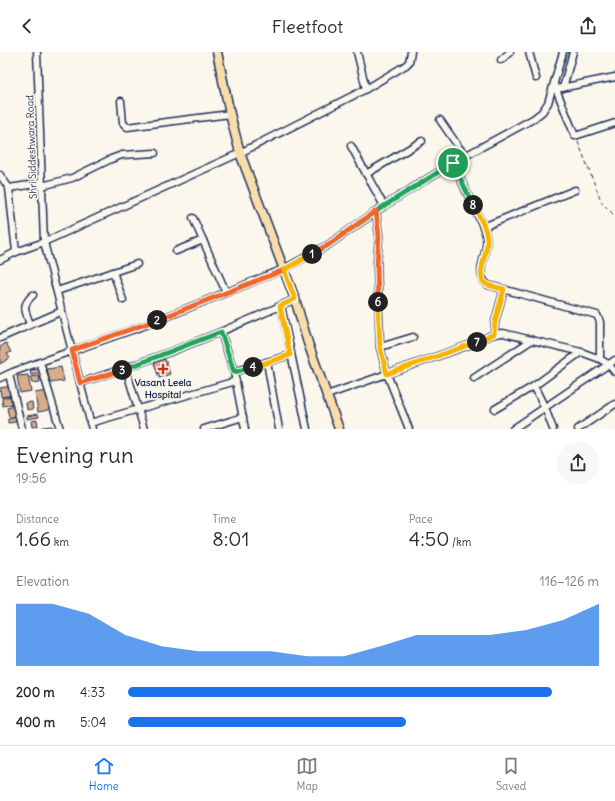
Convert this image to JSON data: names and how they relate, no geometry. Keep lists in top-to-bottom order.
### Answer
{
  "streets": {
    "street": ["Shri Siddeshwara Road"]
  },
  "places": {
    "health": ["Vasant Leela Hospital"]
  },
  "page": {
    "header": "Fleetfoot",
    "pins": [
      "8",
      "1",
      "6",
      "2",
      "7",
      "4",
      "3"
    ],
    "heading": ["Evening run", "19:56"],
    "stats": [
      ["Distance", "1.66 km"],
      ["Time", "8:01"],
      ["Pace", "4:50 /km"]
    ],
    "chart": ["Elevation", "116–126 m"],
    "list": [
      {
        "name": "200 m",
        "note": "4:33"
      },
      {
        "name": "400 m",
        "note": "5:04"
      }
    ],
    "tabs": ["Home", "Map", "Saved"]
  }
}
